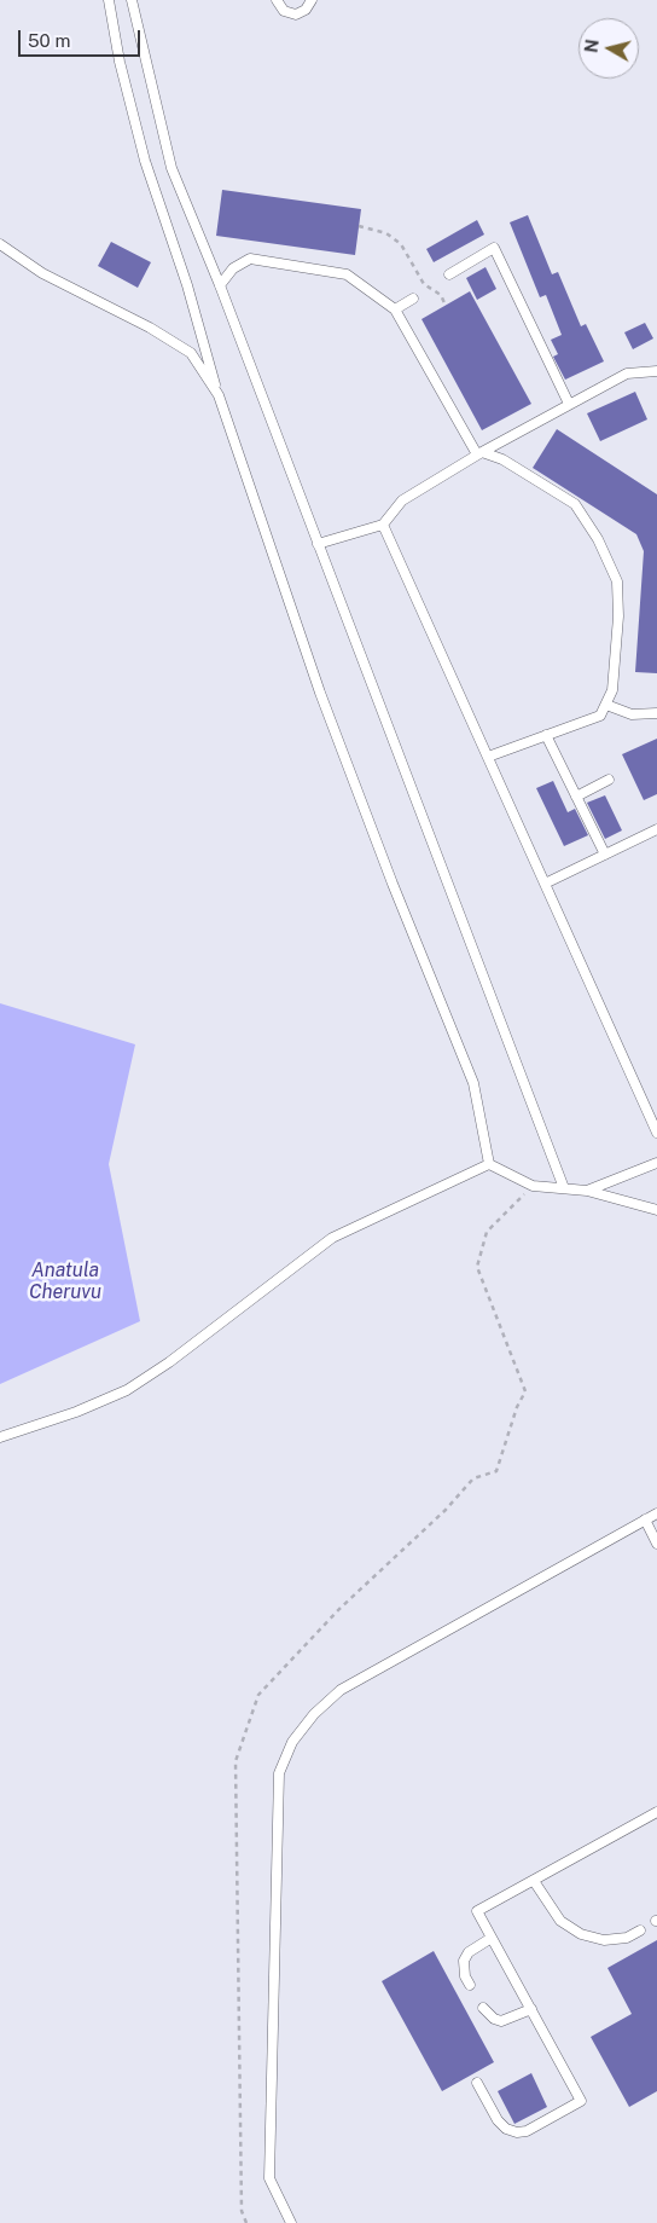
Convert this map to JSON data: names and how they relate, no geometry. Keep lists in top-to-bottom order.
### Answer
{
  "water": ["Anatula Cheruvu"],
  "scale_bar": "50 m",
  "north": "left"
}
